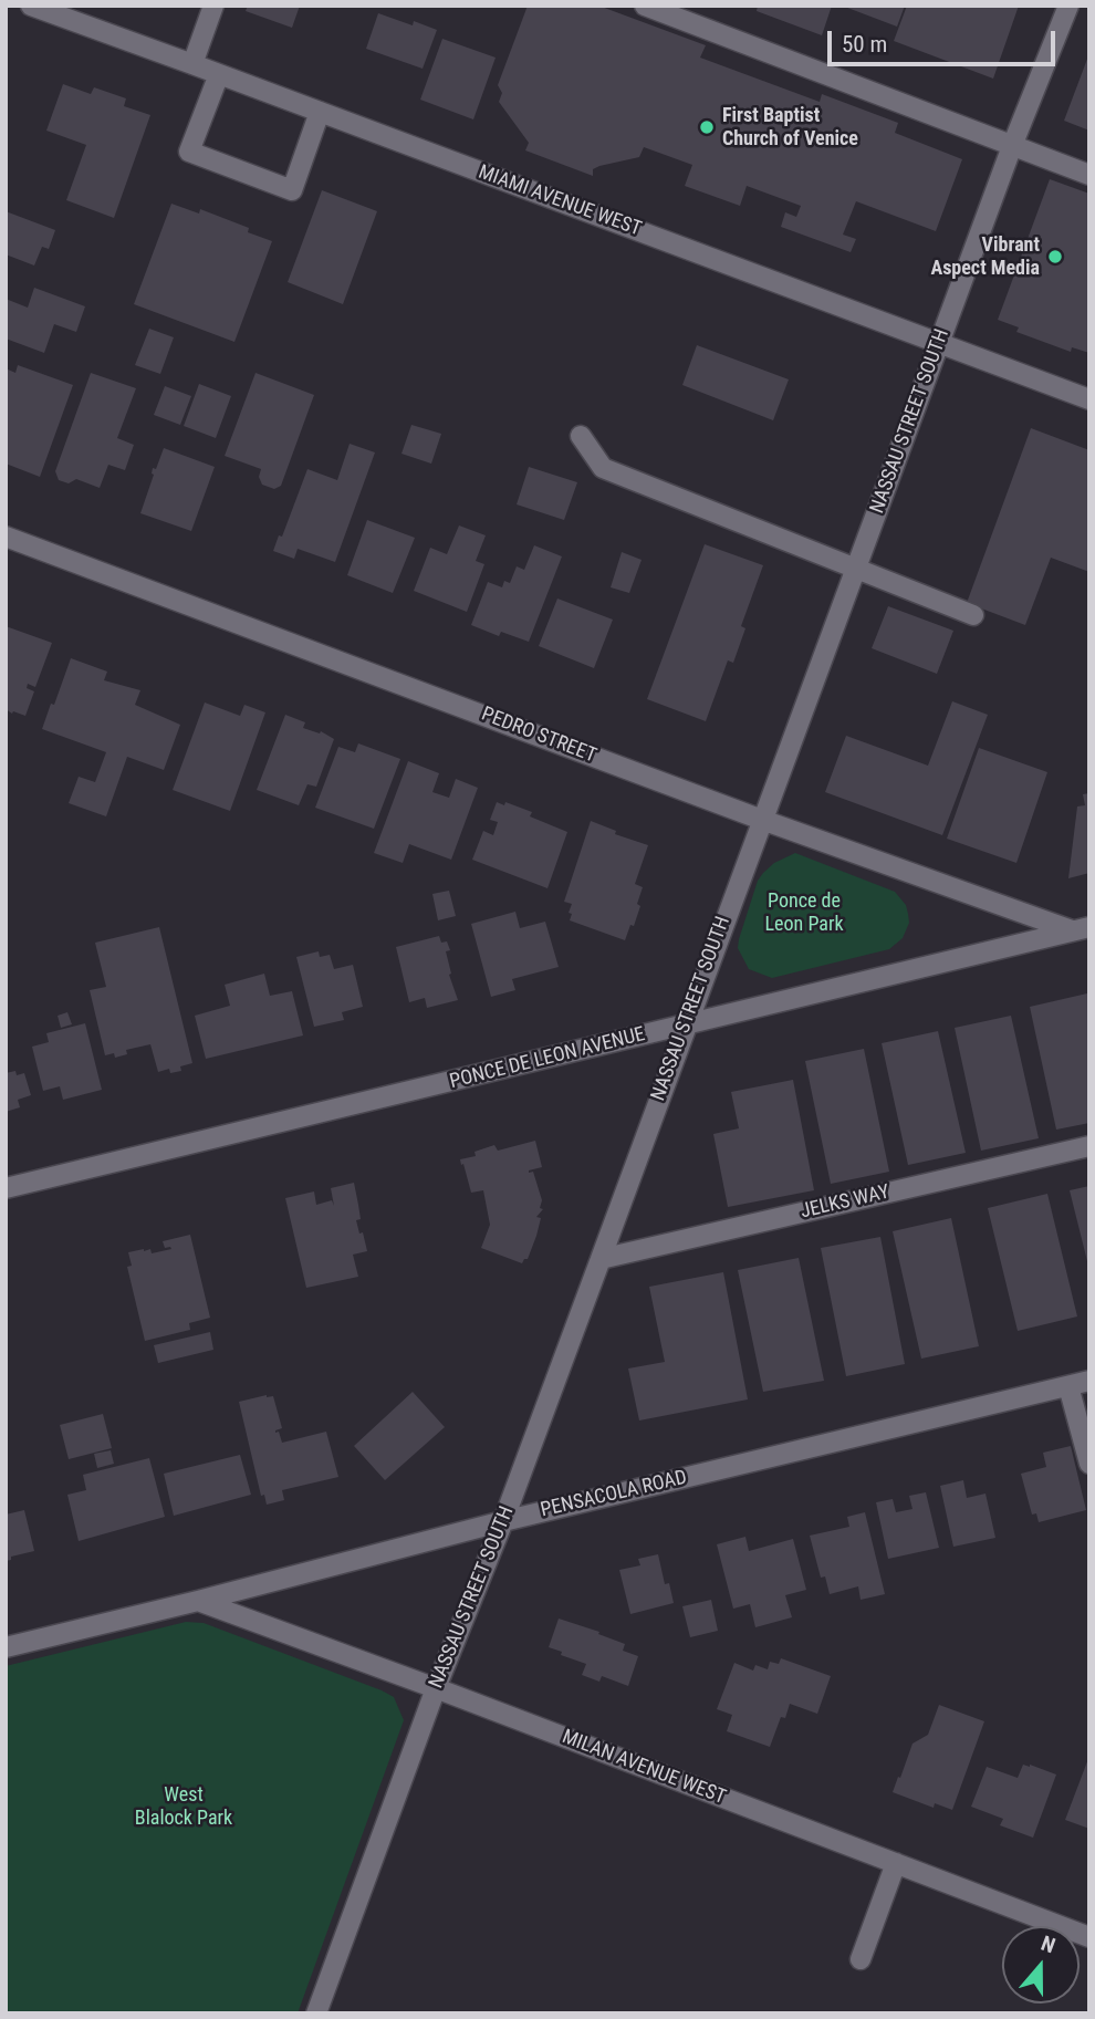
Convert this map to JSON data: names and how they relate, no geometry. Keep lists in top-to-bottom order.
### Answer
{
  "streets": {
    "street": [
      "MIAMI AVENUE WEST",
      "NASSAU STREET SOUTH",
      "PEDRO STREET",
      "PONCE DE LEON AVENUE",
      "JELKS WAY",
      "PENSACOLA ROAD",
      "MILAN AVENUE WEST"
    ]
  },
  "crossings": [
    ["MIAMI AVENUE WEST", "NASSAU STREET SOUTH"],
    ["NASSAU STREET SOUTH", "PEDRO STREET"],
    ["NASSAU STREET SOUTH", "PONCE DE LEON AVENUE"],
    ["NASSAU STREET SOUTH", "JELKS WAY"],
    ["NASSAU STREET SOUTH", "PENSACOLA ROAD"],
    ["NASSAU STREET SOUTH", "MILAN AVENUE WEST"],
    ["PEDRO STREET", "PONCE DE LEON AVENUE"],
    ["PENSACOLA ROAD", "MILAN AVENUE WEST"]
  ],
  "parks": ["Ponce de Leon Park", "West Blalock Park"],
  "places": ["First Baptist Church of Venice", "Vibrant Aspect Media"],
  "scale_bar": "50 m",
  "north": "top"
}
